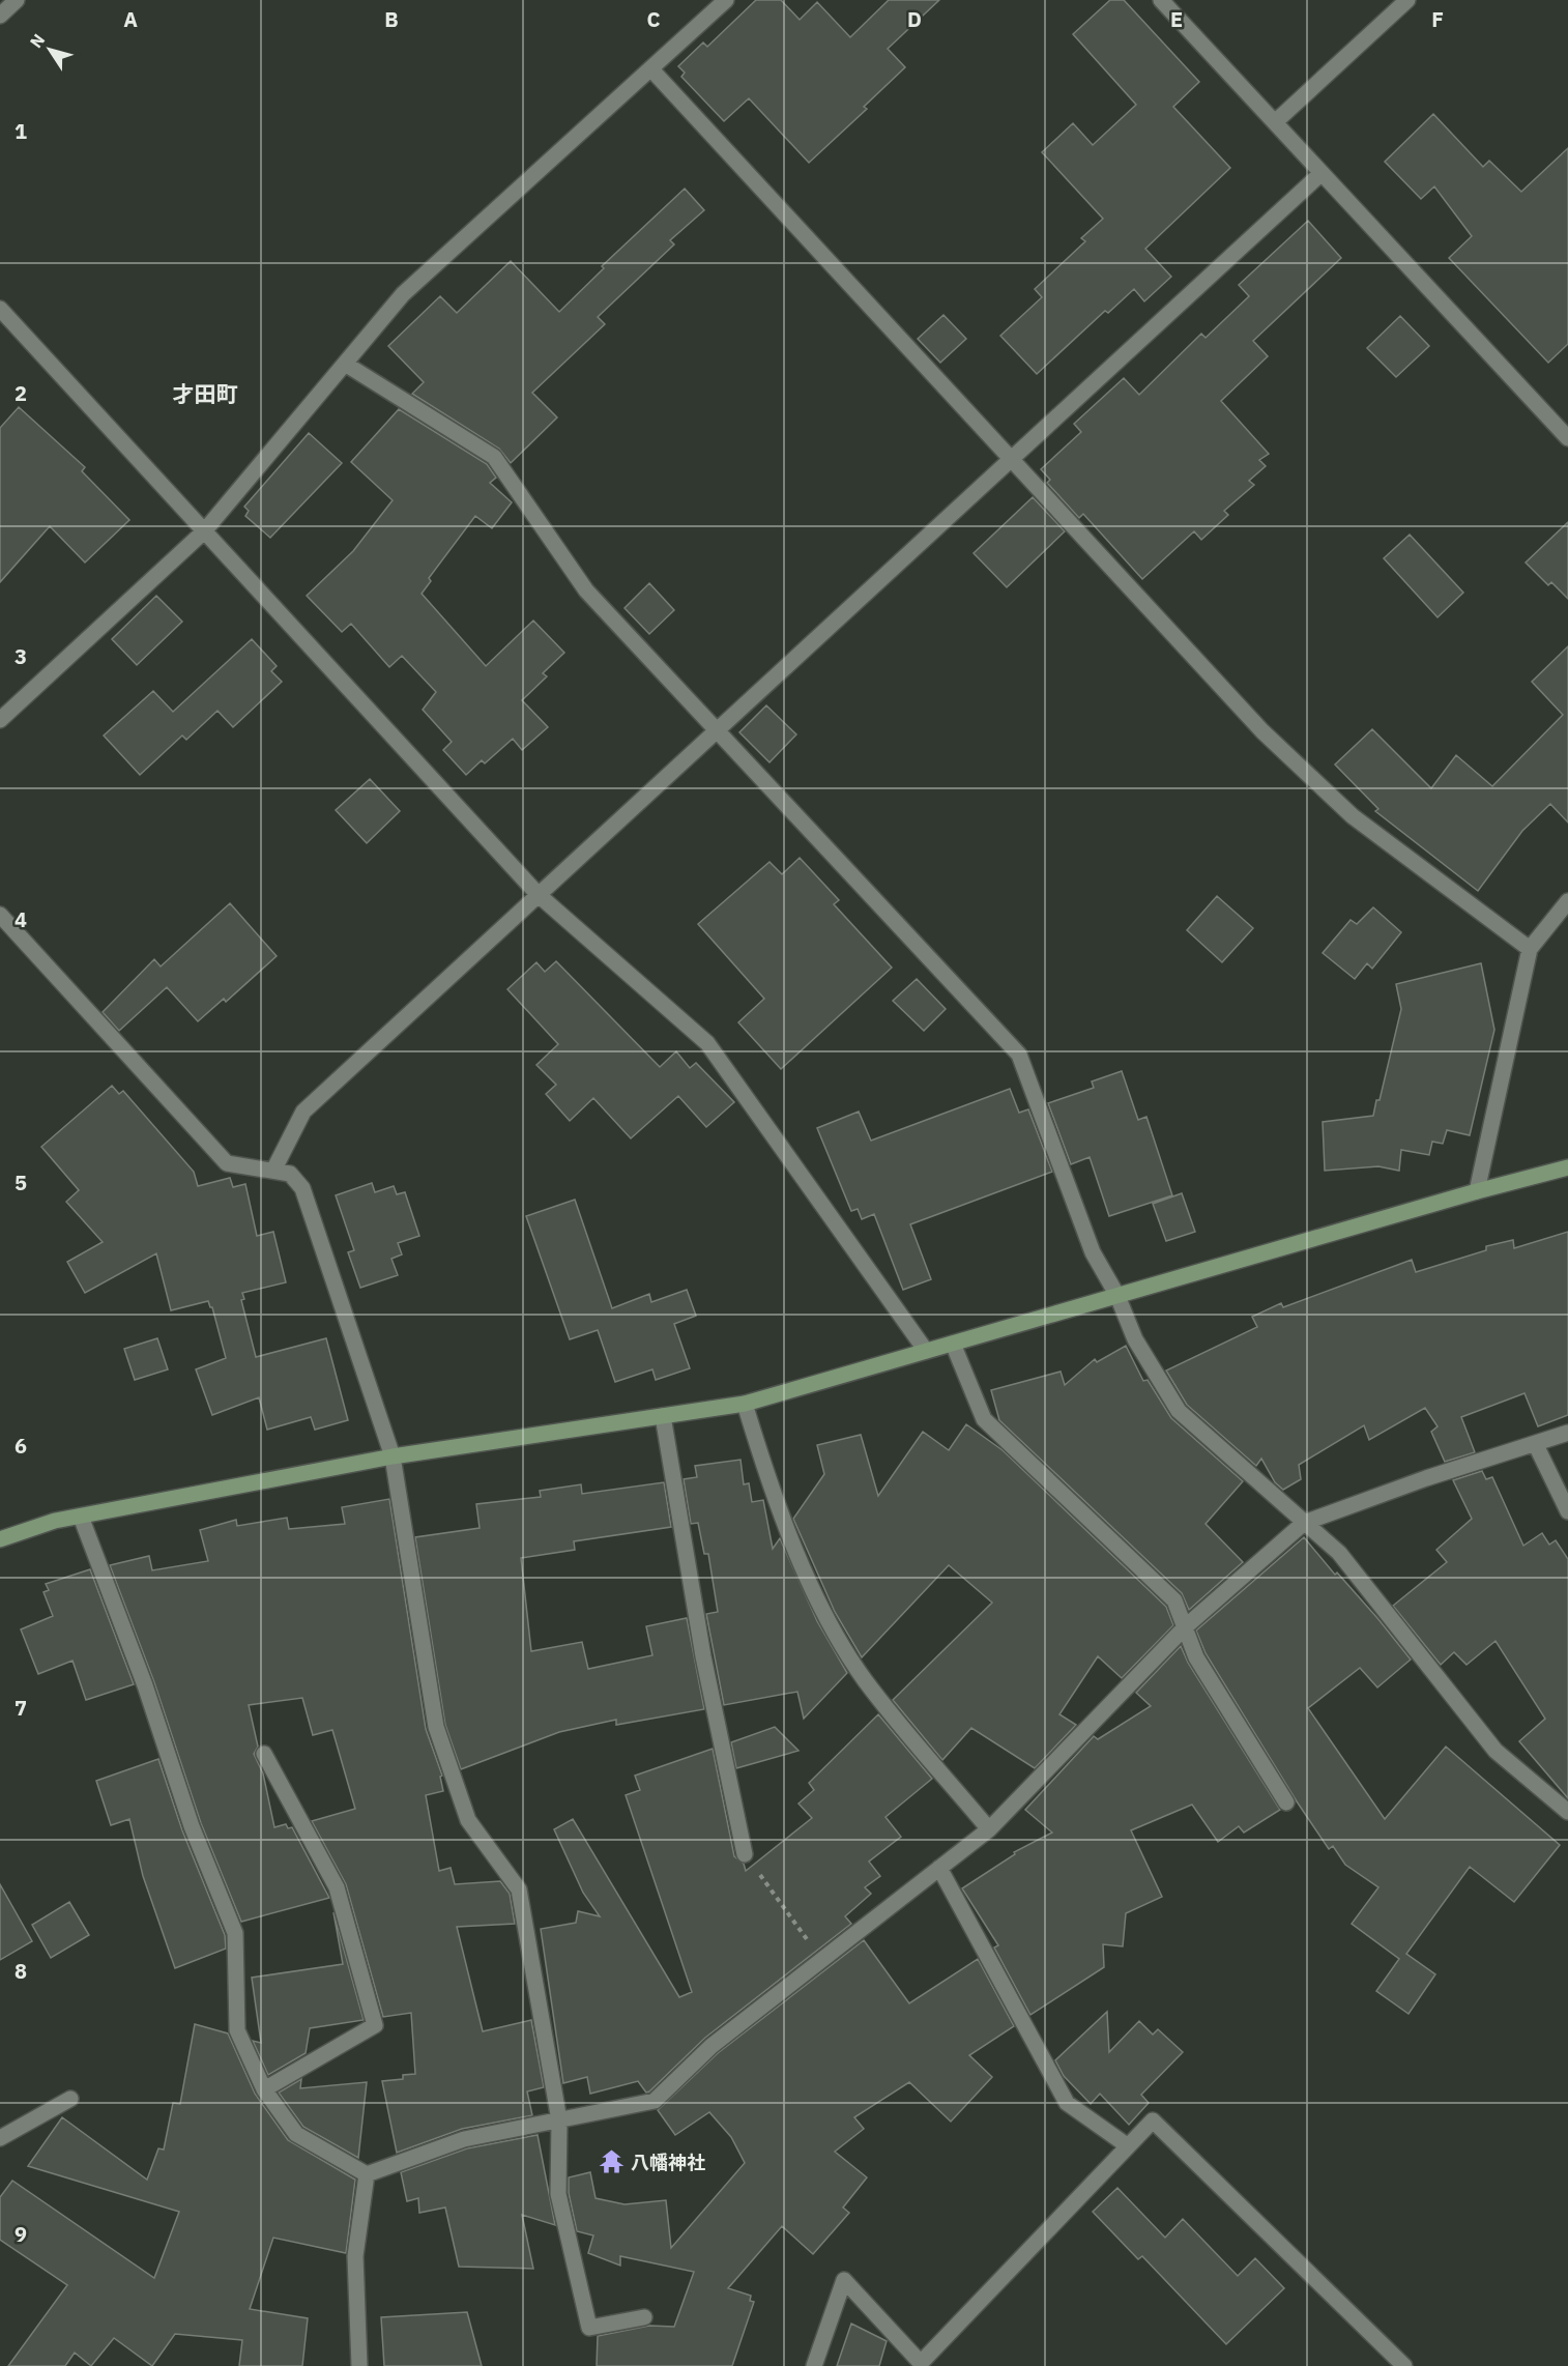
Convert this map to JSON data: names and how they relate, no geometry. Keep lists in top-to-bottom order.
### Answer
{
  "districts": ["才田町"],
  "places": {
    "temple": ["八幡神社"]
  },
  "north": "top left",
  "grid": {
    "columns": [
      "A",
      "B",
      "C",
      "D",
      "E",
      "F"
    ],
    "rows": [
      "1",
      "2",
      "3",
      "4",
      "5",
      "6",
      "7",
      "8",
      "9"
    ]
  }
}
